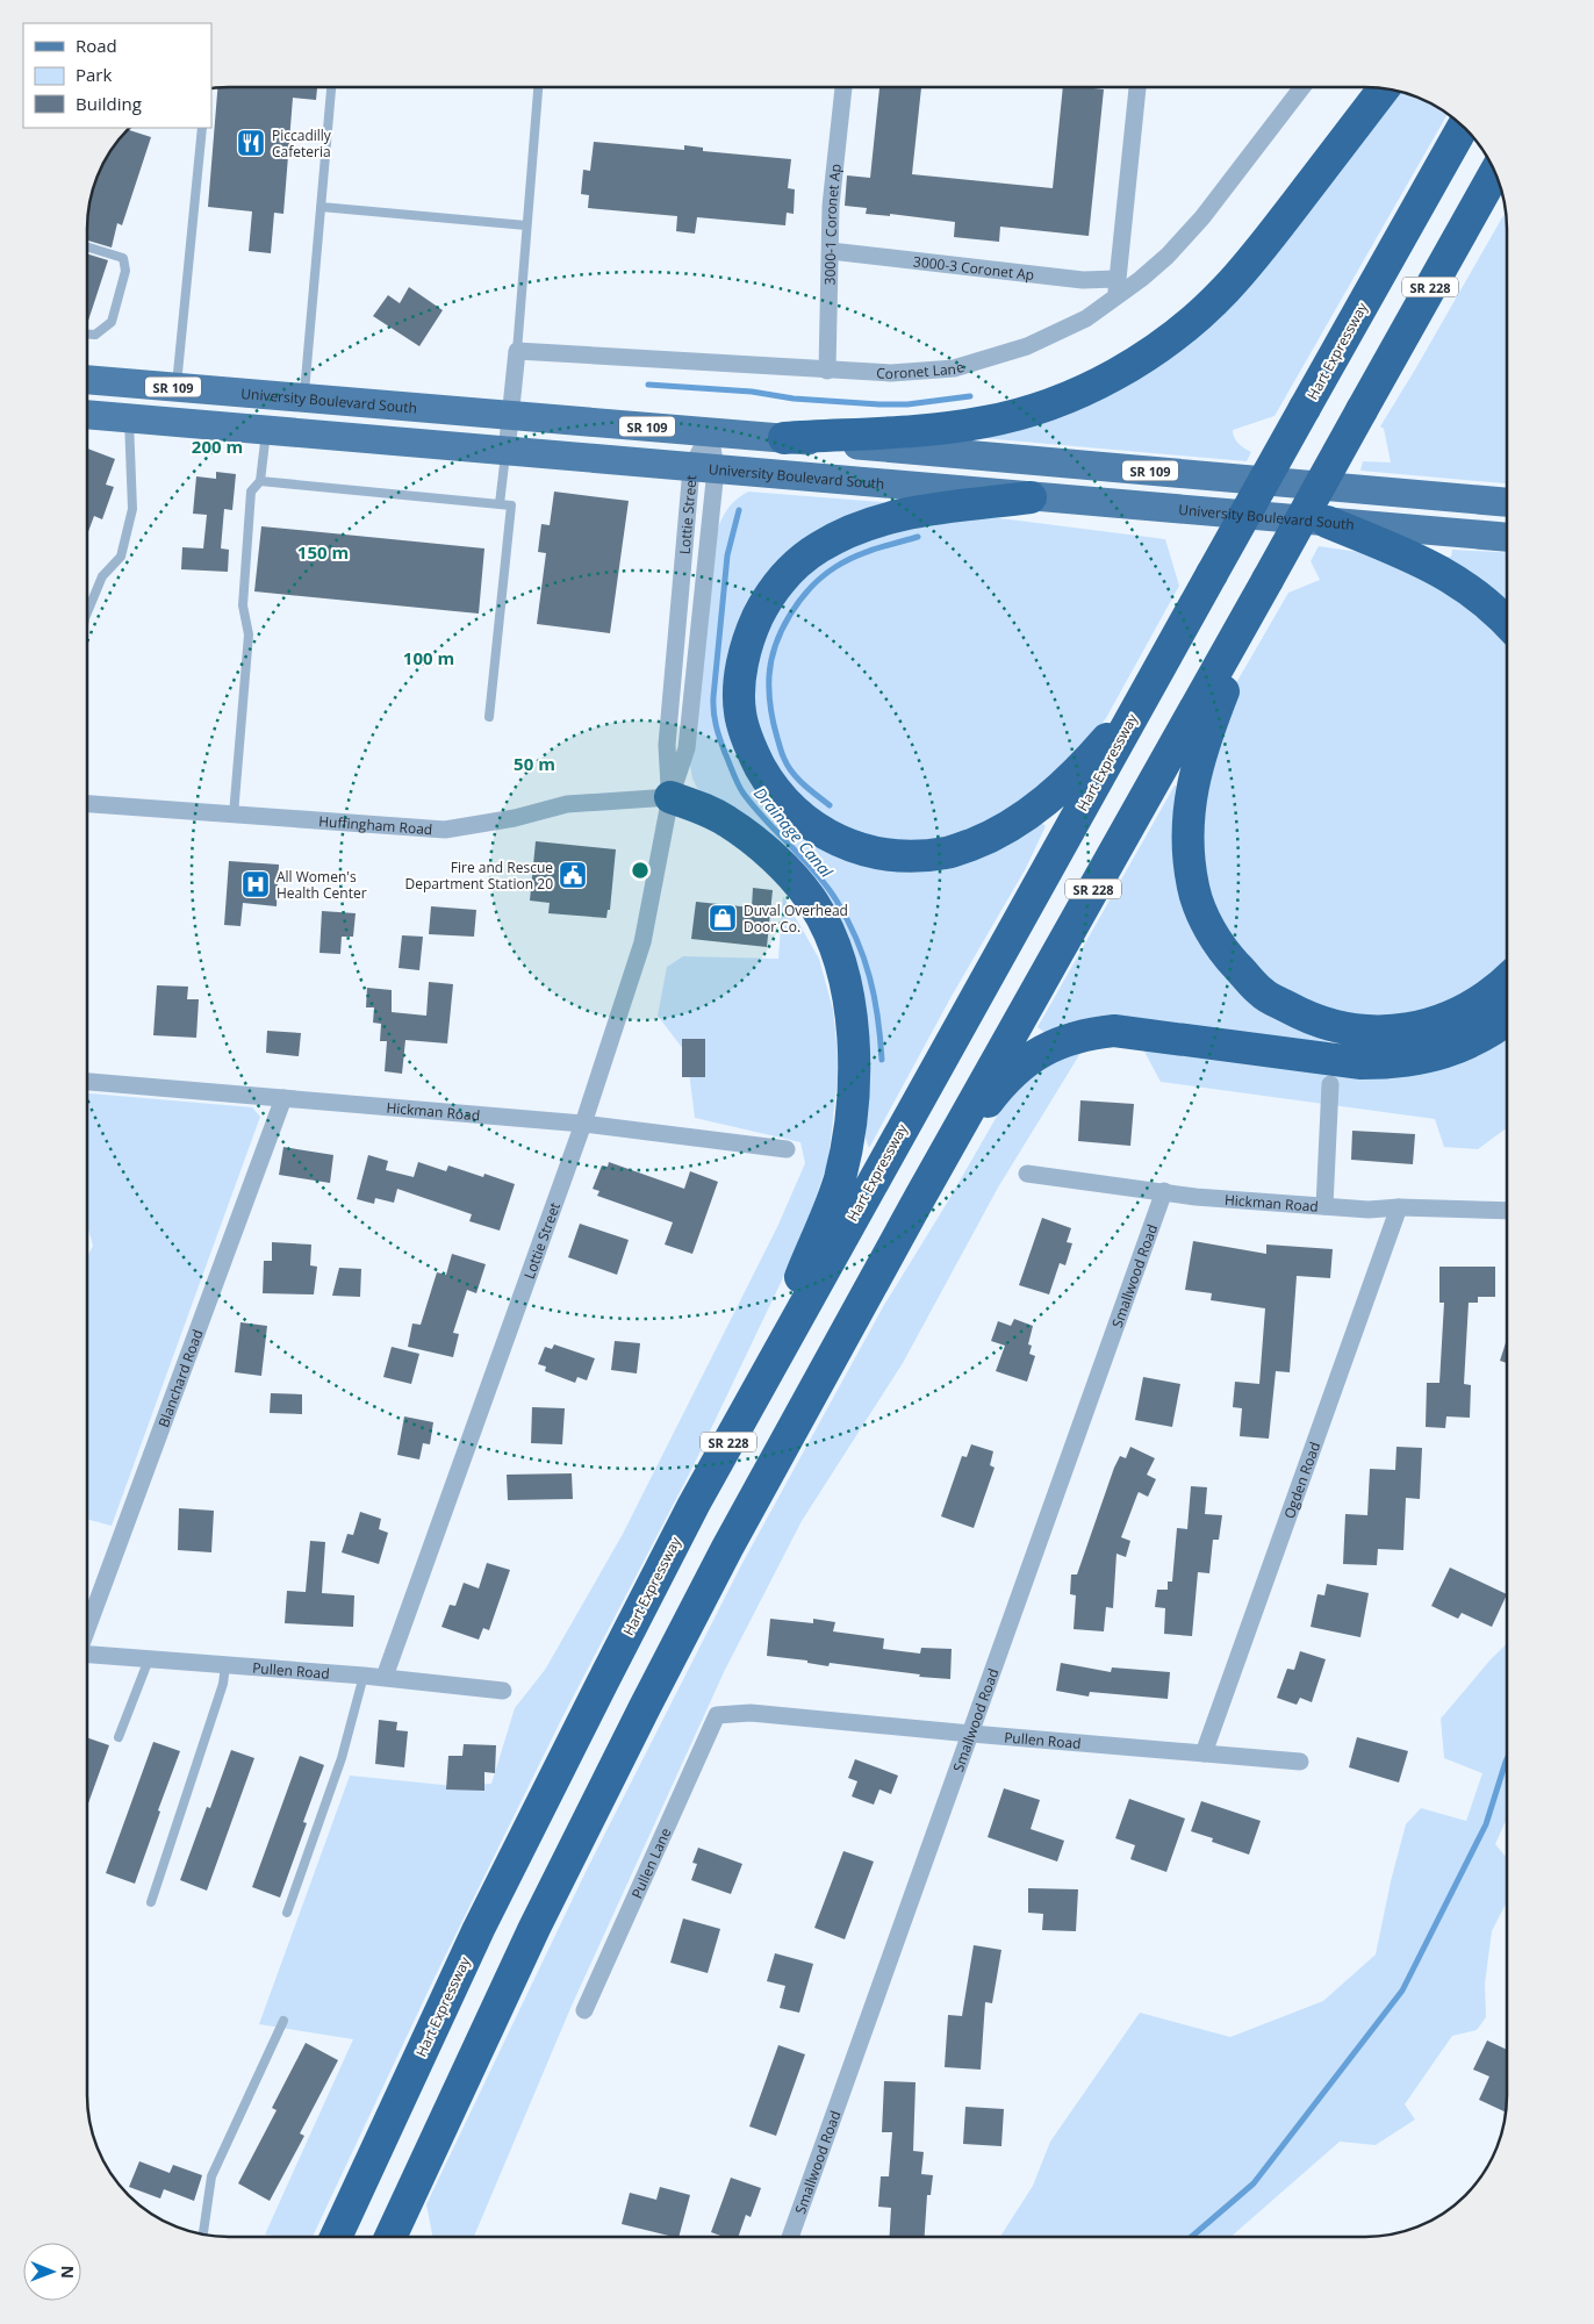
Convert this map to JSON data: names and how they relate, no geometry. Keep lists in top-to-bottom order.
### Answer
{
  "streets": {
    "highway": ["SR 228", "Hart Expressway"],
    "main road": ["SR 109", "University Boulevard South"],
    "street": [
      "3000-1 Coronet Ap",
      "3000-3 Coronet Ap",
      "Coronet Lane",
      "Lottie Street",
      "Huffingham Road",
      "Hickman Road",
      "Smallwood Road",
      "Blanchard Road",
      "Ogden Road",
      "Pullen Road",
      "Pullen Lane"
    ]
  },
  "crossings": [
    ["3000-1 Coronet Ap", "3000-3 Coronet Ap"],
    ["3000-1 Coronet Ap", "Coronet Lane"],
    ["University Boulevard South", "Lottie Street"],
    ["Lottie Street", "Huffingham Road"],
    ["Lottie Street", "Hickman Road"],
    ["Lottie Street", "Pullen Road"],
    ["Hickman Road", "Smallwood Road"],
    ["Hickman Road", "Blanchard Road"],
    ["Hickman Road", "Ogden Road"],
    ["Smallwood Road", "Pullen Road"],
    ["Ogden Road", "Pullen Road"],
    ["Pullen Road", "Pullen Lane"]
  ],
  "water": ["Drainage Canal"],
  "places": {
    "restaurant": ["Piccadilly Cafeteria"],
    "public building": ["Fire and Rescue Department Station 20"],
    "hospital": ["All Women's Health Center"],
    "shop": ["Duval Overhead Door Co."]
  },
  "legend": ["Road", "Park", "Building"],
  "north": "right",
  "rings": [
    "200 m",
    "150 m",
    "100 m",
    "50 m"
  ]
}
